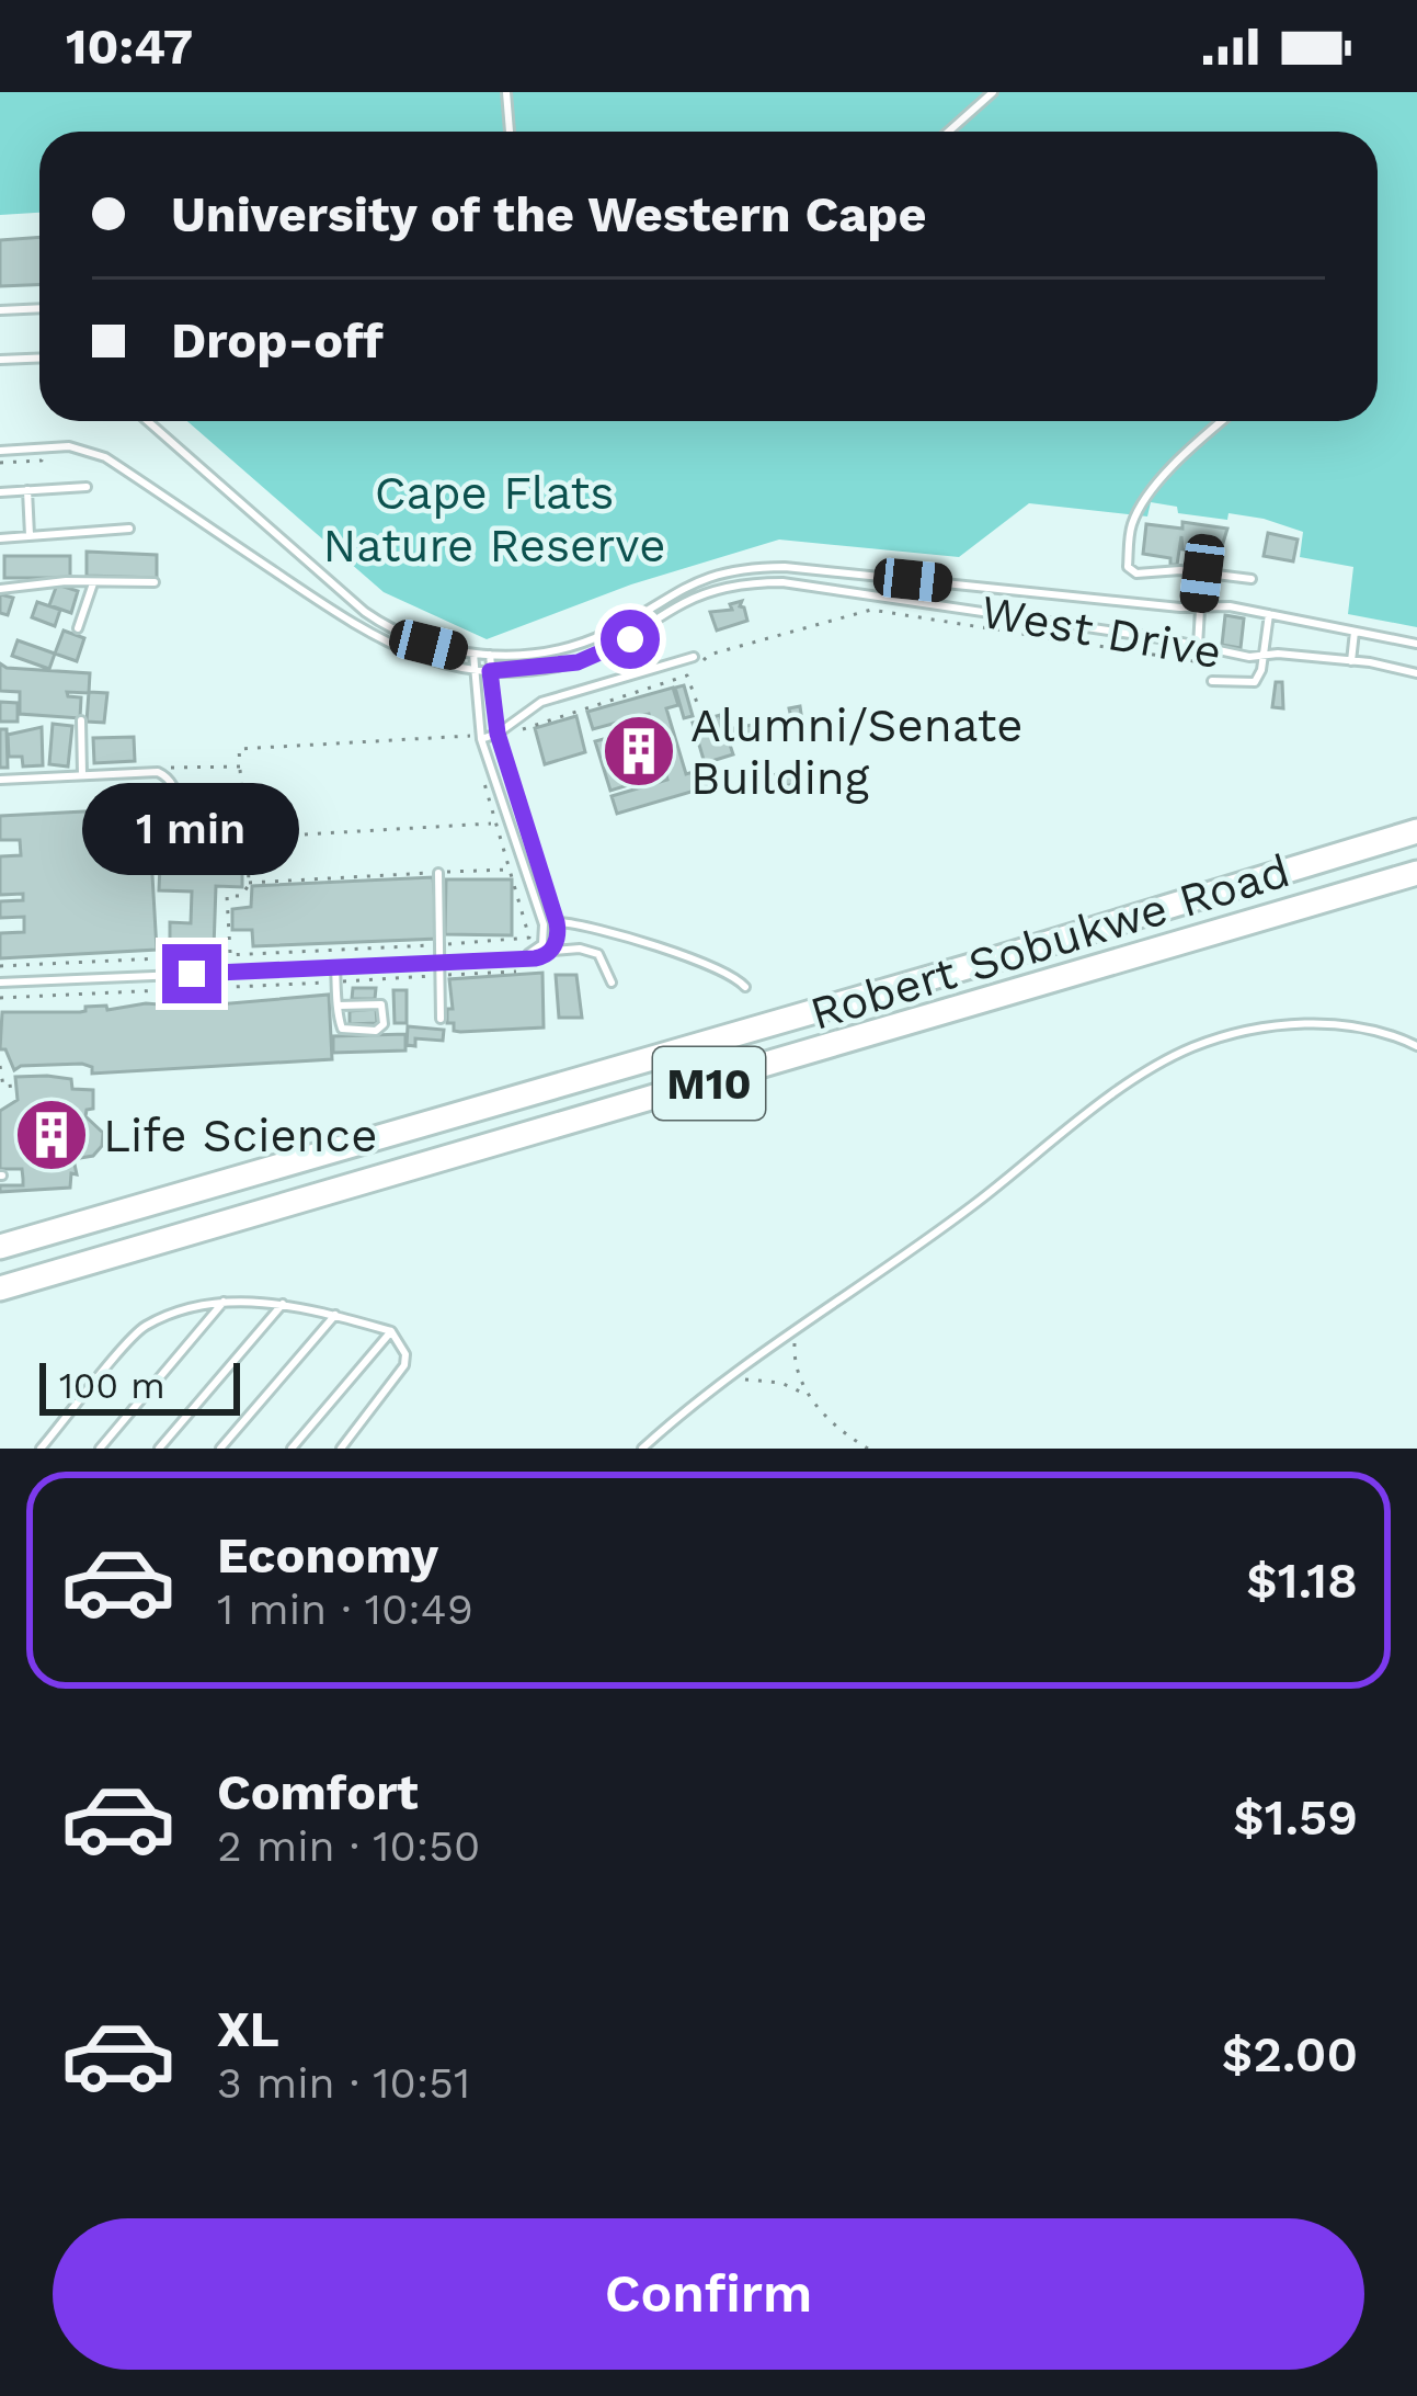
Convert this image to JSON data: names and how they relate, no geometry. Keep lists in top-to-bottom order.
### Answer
{
  "streets": {
    "main road": ["Robert Sobukwe Road", "M10"],
    "lane": ["West Drive"]
  },
  "parks": ["Cape Flats Nature Reserve"],
  "places": {
    "building": ["Alumni/Senate Building", "Life Science"]
  },
  "scale_bar": "100 m",
  "page": {
    "status": "10:47",
    "banner": ["University of the Western Cape", "Drop-off"],
    "bubble": "1 min",
    "scale": "100 m",
    "list": [
      {
        "name": "Economy",
        "note": "1 min · 10:49",
        "value": "$1.18"
      },
      {
        "name": "Comfort",
        "note": "2 min · 10:50",
        "value": "$1.59"
      },
      {
        "name": "XL",
        "note": "3 min · 10:51",
        "value": "$2.00"
      }
    ],
    "buttons": "Confirm"
  }
}
